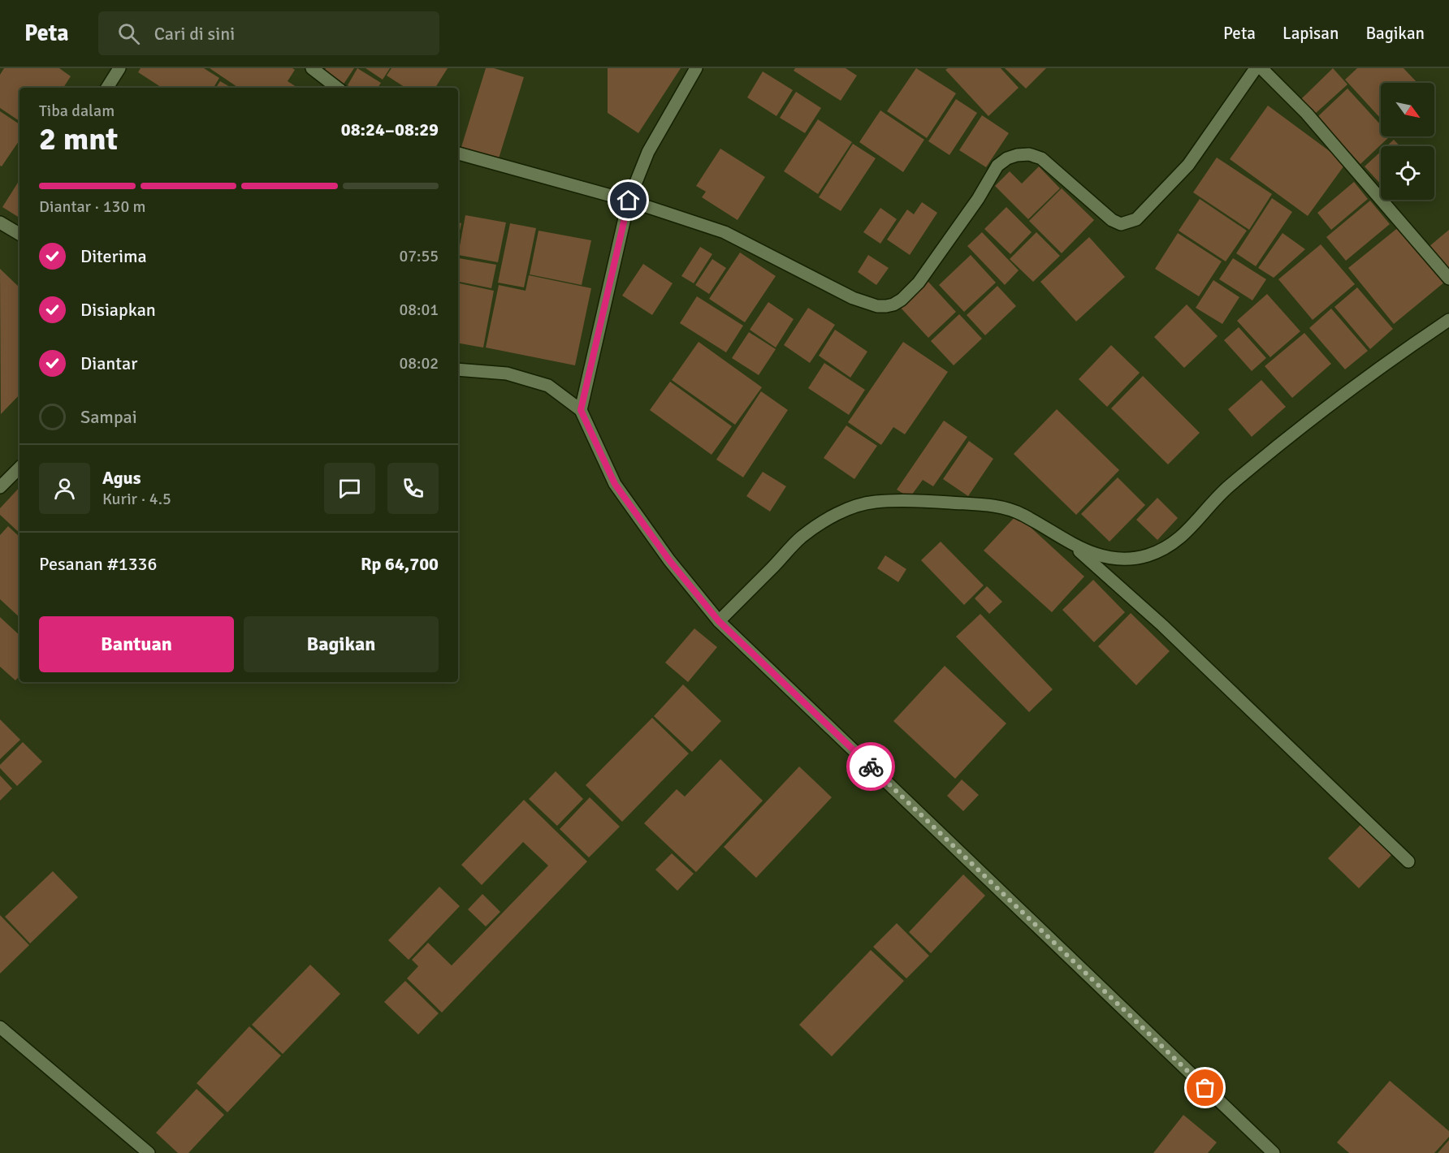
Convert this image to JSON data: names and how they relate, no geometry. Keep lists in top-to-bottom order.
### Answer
{
  "north": "bottom right",
  "page": {
    "header": "Peta",
    "search": "Cari di sini",
    "nav": ["Peta", "Lapisan", "Bagikan"],
    "heading": ["2 mnt", "Tiba dalam", "08:24–08:29"],
    "panel": [
      "Agus",
      "Kurir · 4.5",
      "Pesanan #1336",
      "Rp 64,700"
    ],
    "bar": "Diantar · 130 m",
    "list": [
      ["Diterima", "07:55"],
      ["Disiapkan", "08:01"],
      ["Diantar", "08:02"],
      "Sampai"
    ],
    "buttons": ["Bantuan", "Bagikan"]
  }
}
